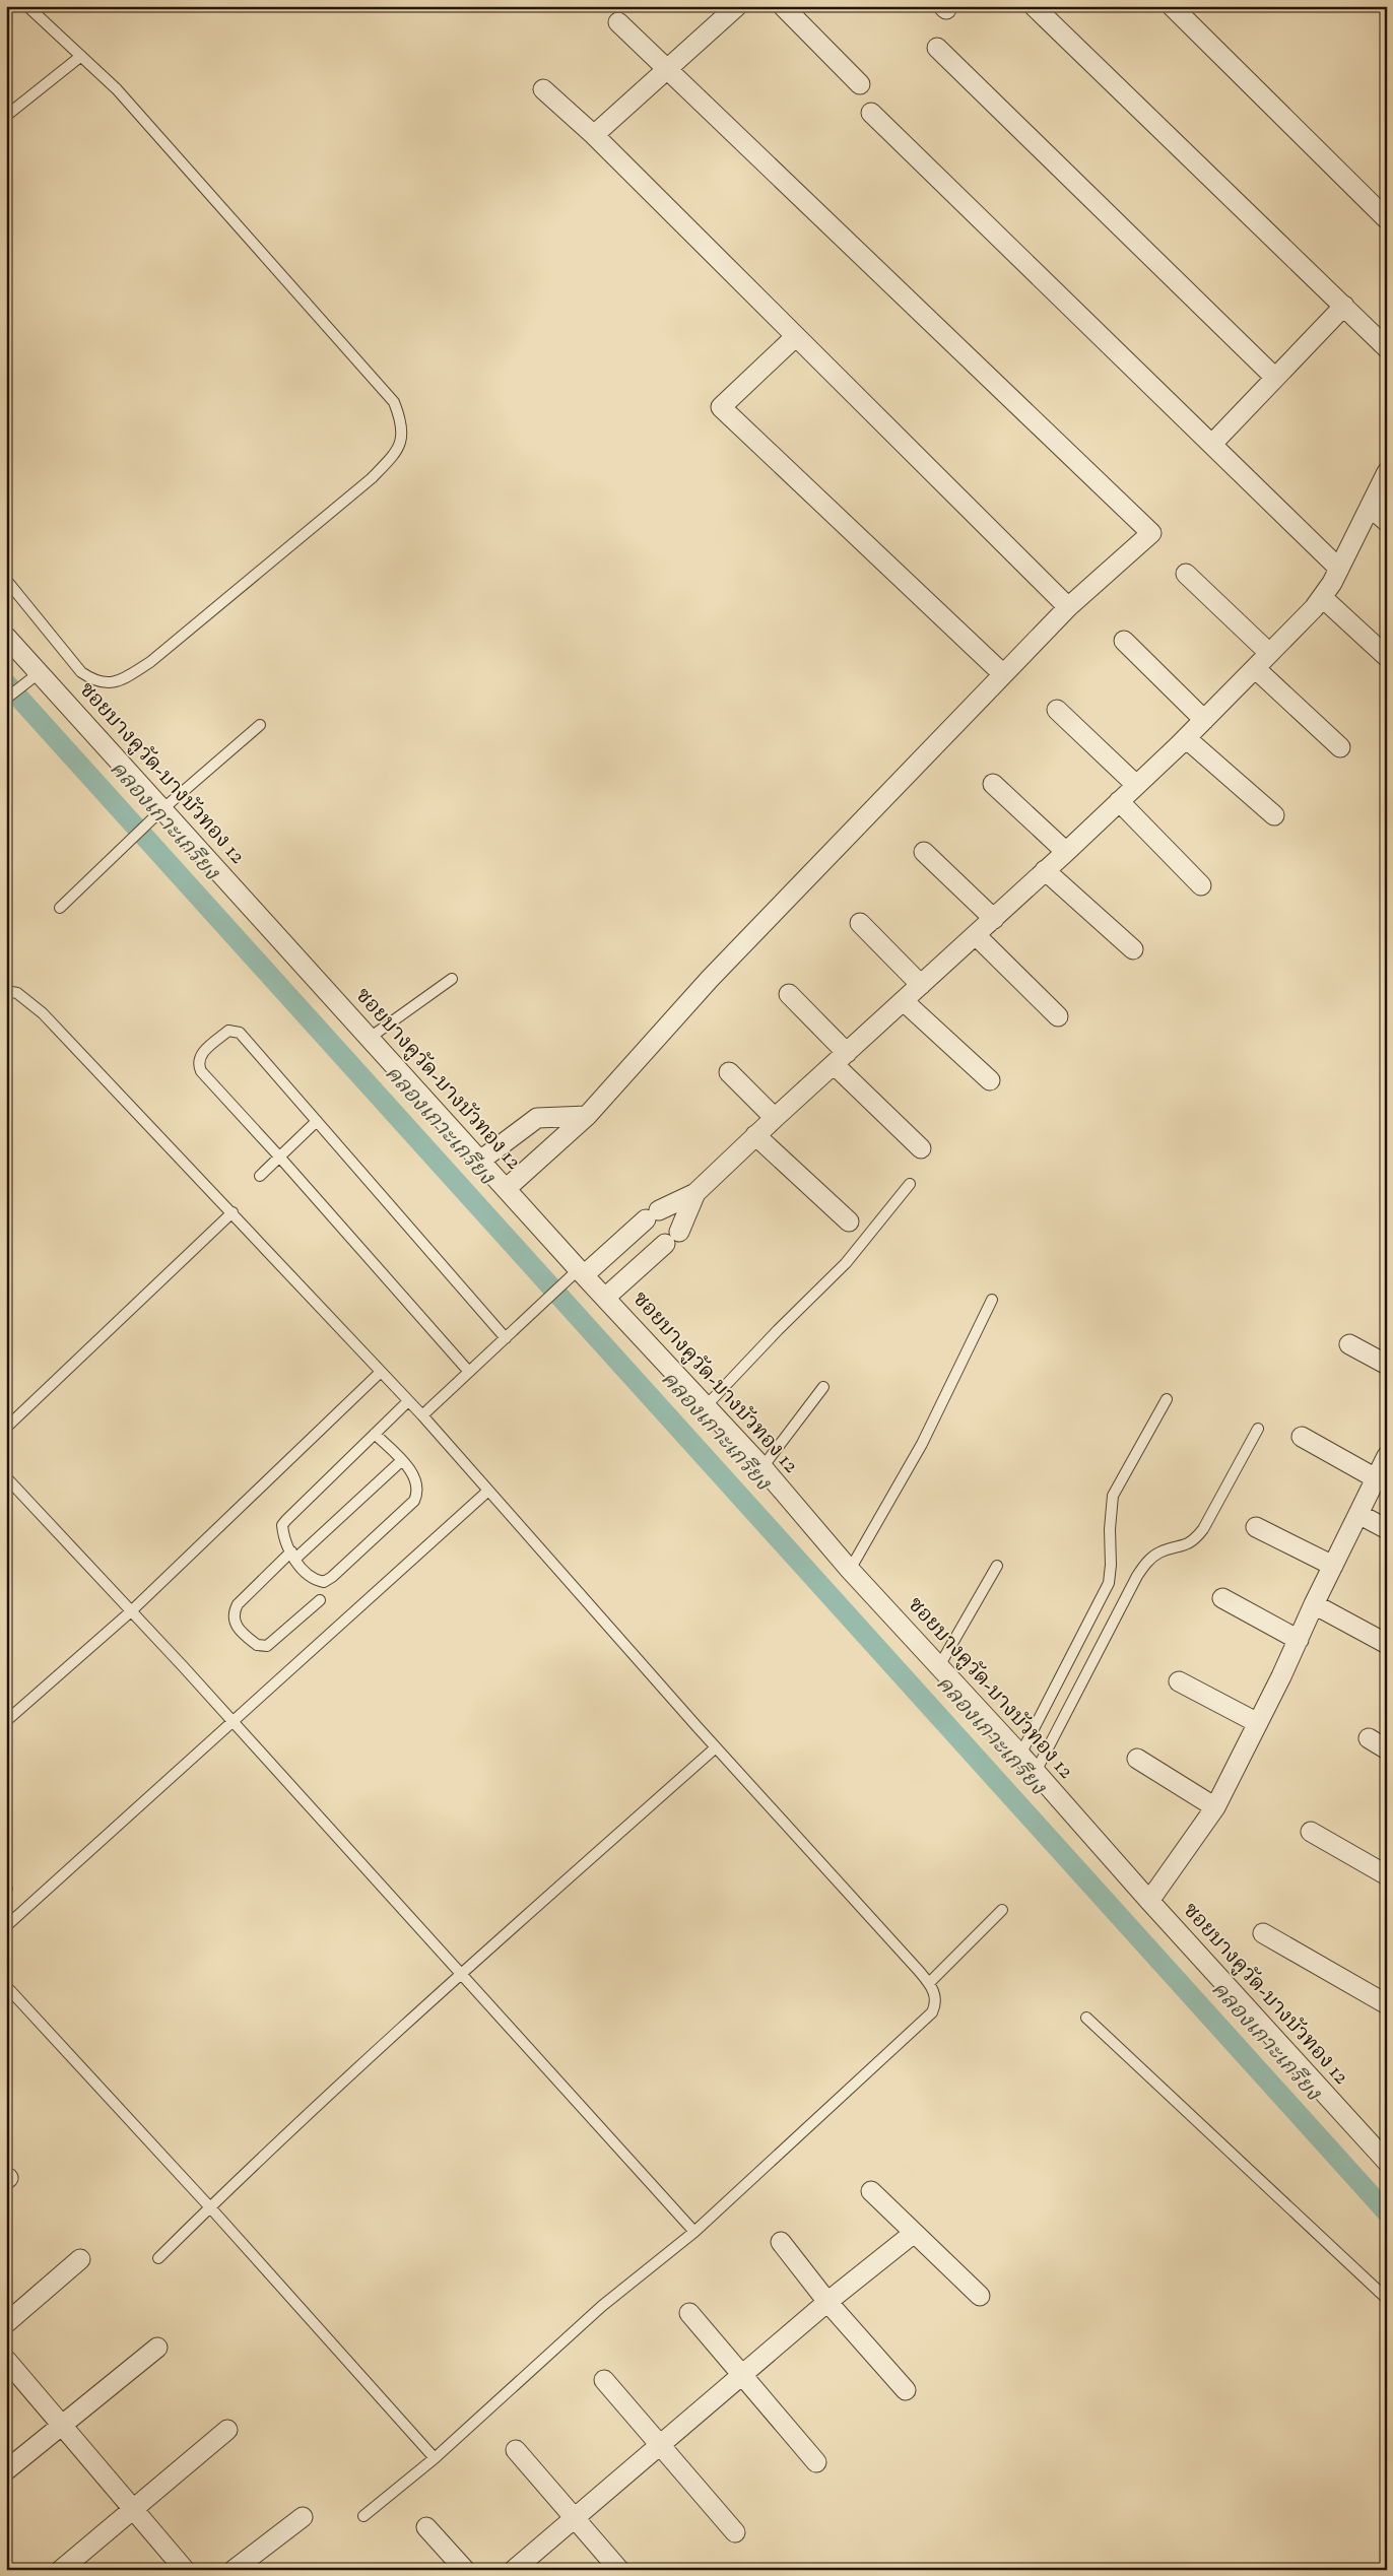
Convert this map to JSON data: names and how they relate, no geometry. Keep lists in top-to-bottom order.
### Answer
{
  "streets": {
    "street": ["ซอยบางคูวัด-บางบัวทอง 12"]
  },
  "water": ["คลองเกาะเกรียง"]
}
